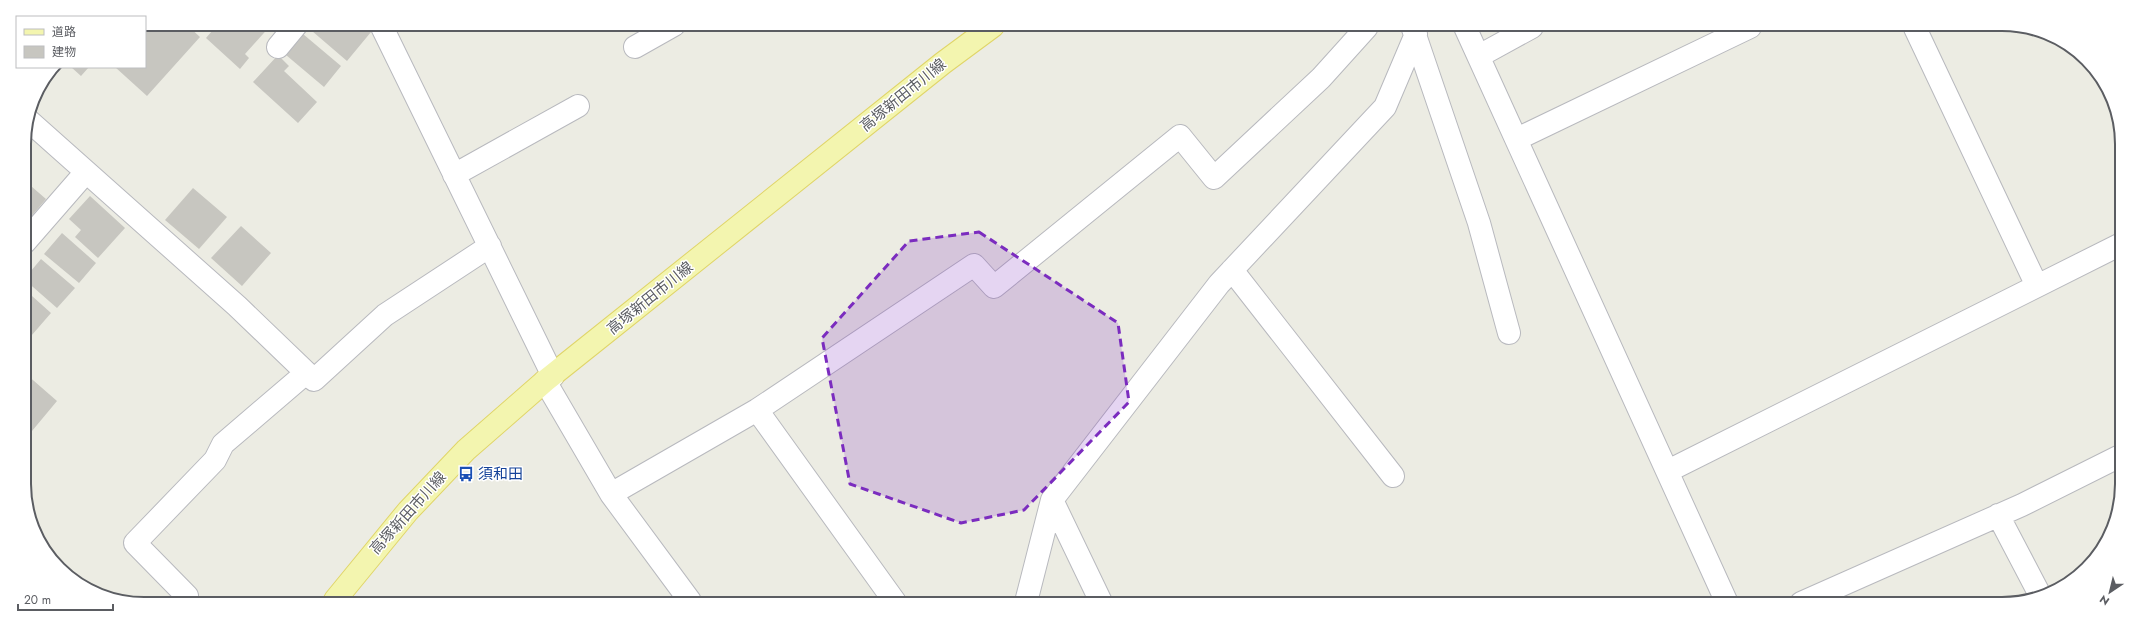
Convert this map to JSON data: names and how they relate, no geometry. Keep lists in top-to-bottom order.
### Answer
{
  "streets": {
    "main road": ["高塚新田市川線"]
  },
  "places": {
    "bus stop": ["須和田"]
  },
  "legend": ["道路", "建物"],
  "scale_bar": "20 m",
  "north": "bottom left"
}
